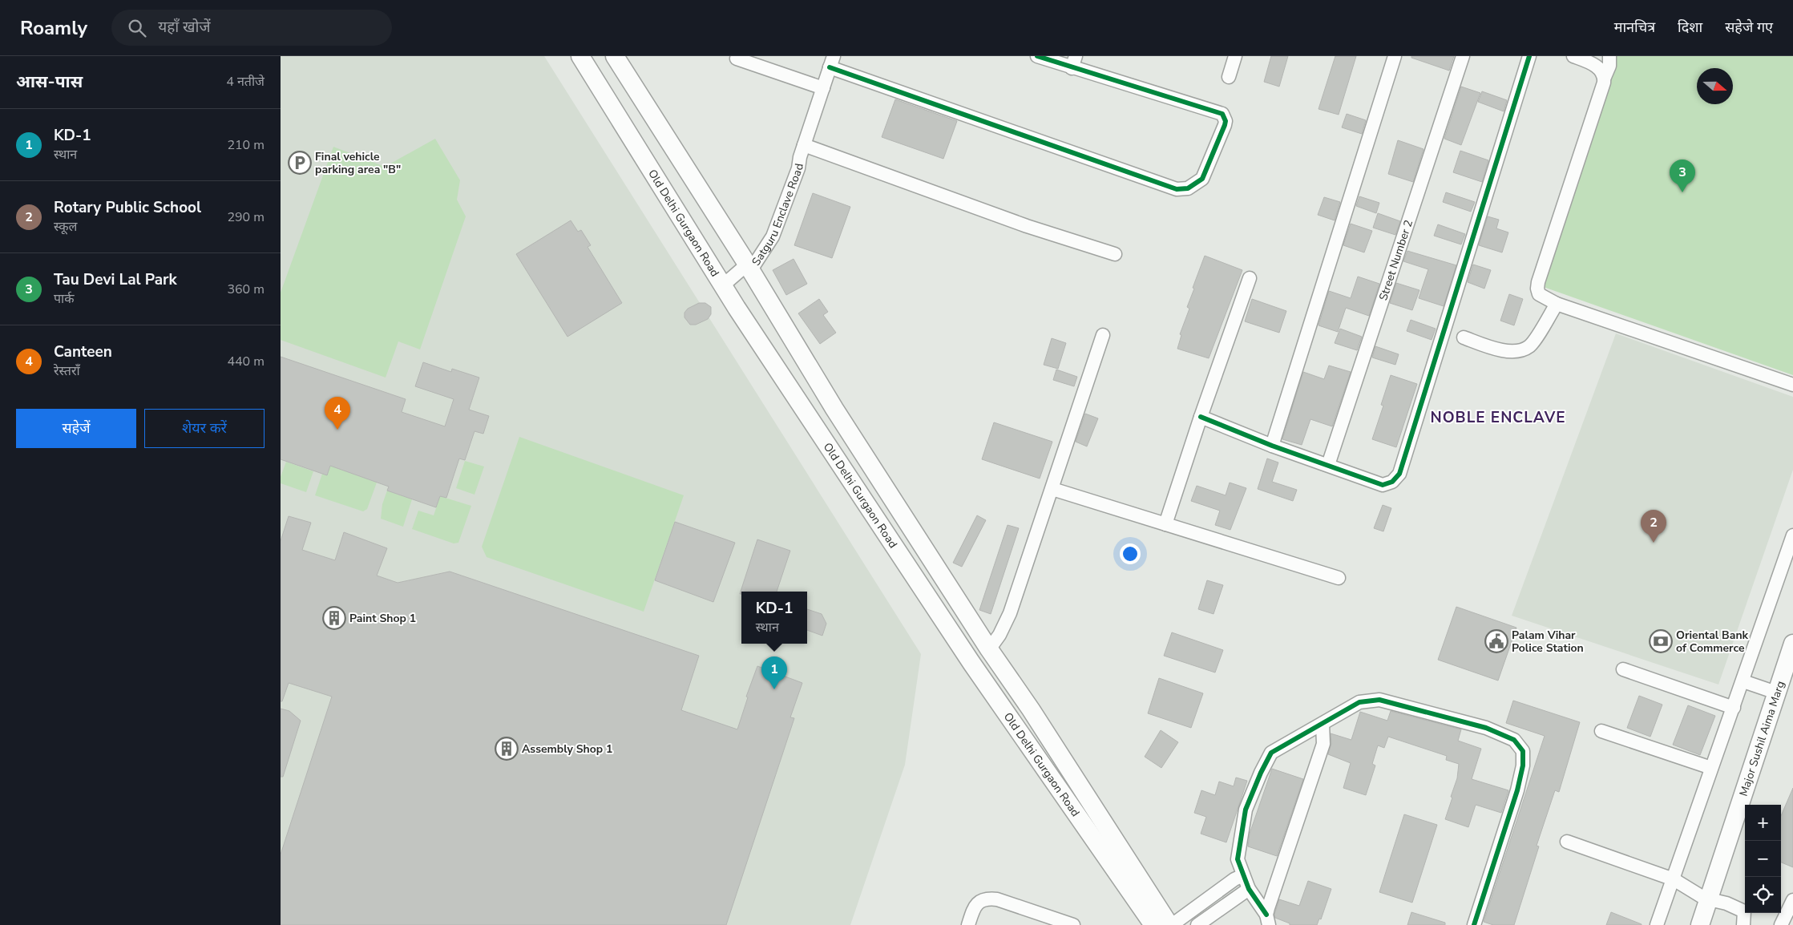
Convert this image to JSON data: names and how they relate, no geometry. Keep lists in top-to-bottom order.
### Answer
{
  "streets": {
    "main road": ["Old Delhi Gurgaon Road", "Major Sushil Aima Marg"],
    "street": ["Satguru Enclave Road", "Street Number 2"]
  },
  "crossings": [
    ["Satguru Enclave Road", "Old Delhi Gurgaon Road"]
  ],
  "districts": ["NOBLE ENCLAVE"],
  "places": {
    "parking": ["Final vehicle parking area \"B\""],
    "building": ["Paint Shop 1", "Assembly Shop 1"],
    "public building": ["Palam Vihar Police Station"],
    "bank": ["Oriental Bank of Commerce"]
  },
  "north": "right",
  "page": {
    "header": "Roamly",
    "search": "यहाँ खोजें",
    "nav": ["मानचित्र", "दिशा", "सहेजे गए"],
    "heading": ["आस-पास", "4 नतीजे"],
    "list": [
      {
        "mark": "1",
        "name": "KD-1",
        "note": "स्थान",
        "value": "210 m"
      },
      {
        "mark": "2",
        "name": "Rotary Public School",
        "note": "स्कूल",
        "value": "290 m"
      },
      {
        "mark": "3",
        "name": "Tau Devi Lal Park",
        "note": "पार्क",
        "value": "360 m"
      },
      {
        "mark": "4",
        "name": "Canteen",
        "note": "रेस्तराँ",
        "value": "440 m"
      }
    ],
    "pins": [
      "3",
      "4",
      "2",
      "1"
    ],
    "buttons": ["सहेजें", "शेयर करें"],
    "popup": ["KD-1", "स्थान"],
    "map_buttons": ["+", "−"]
  }
}
